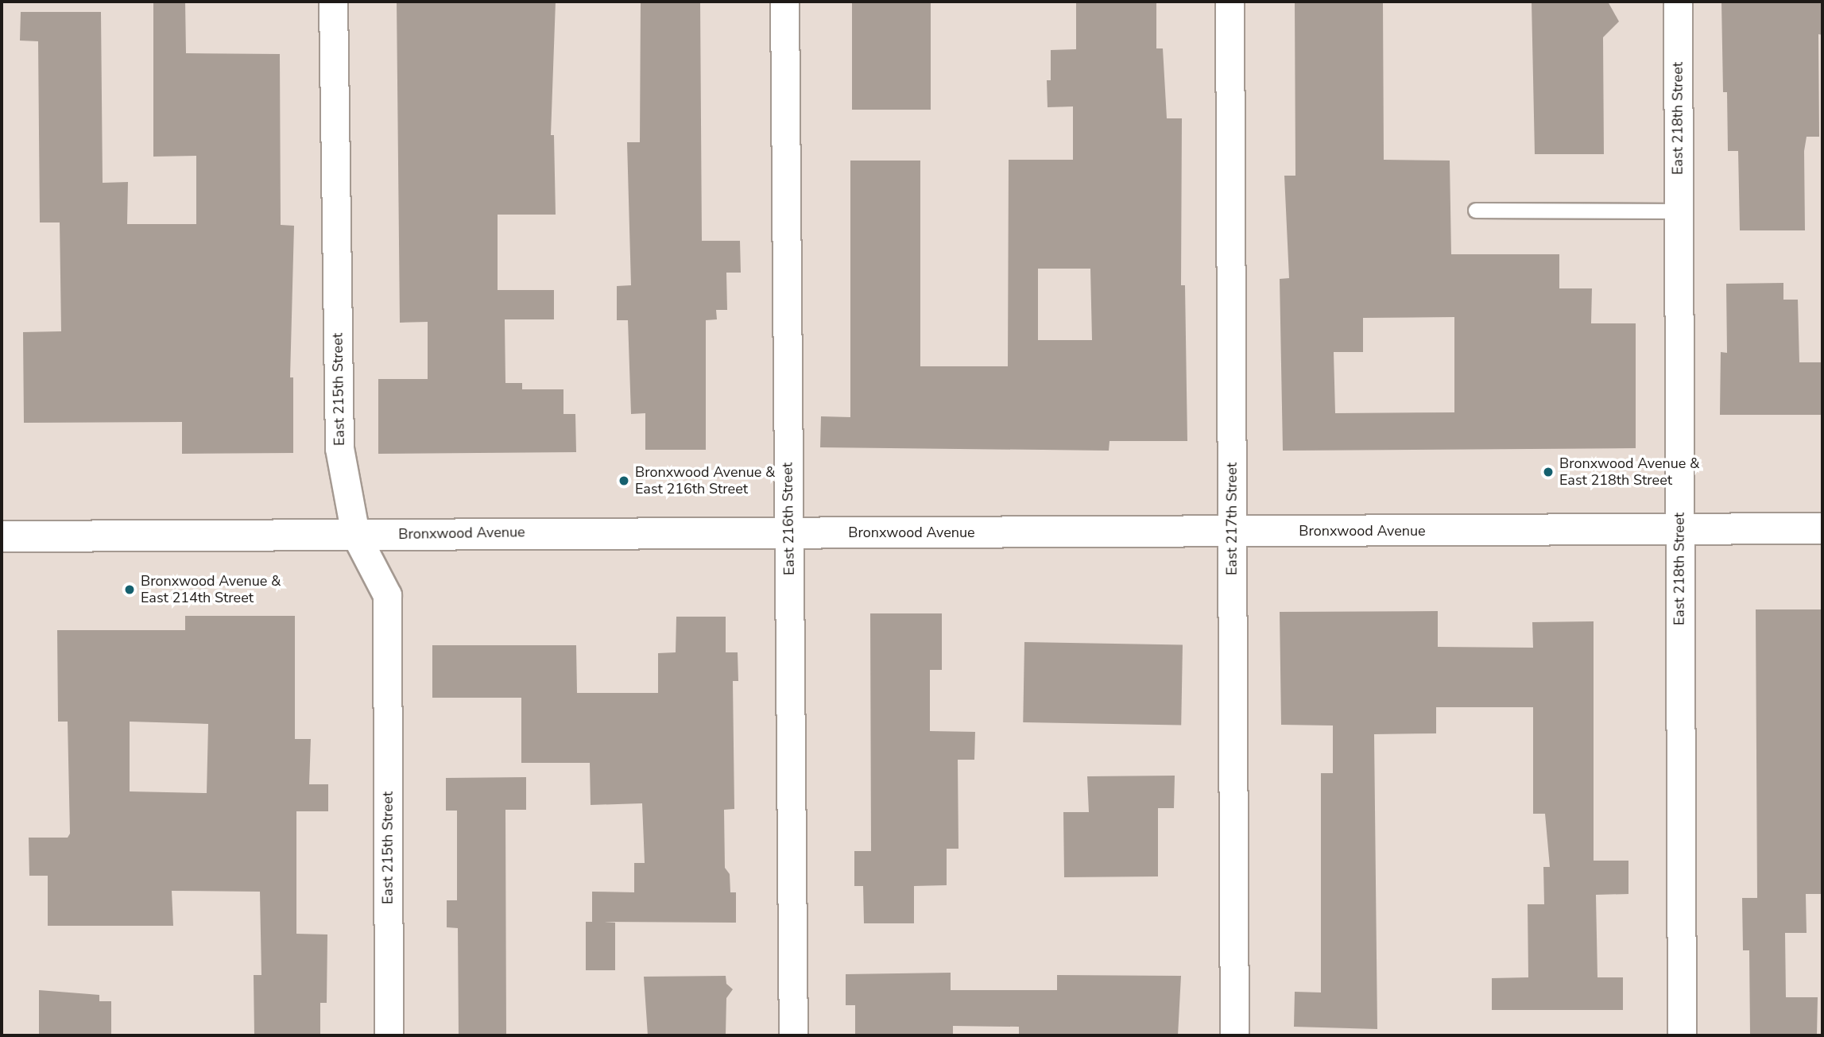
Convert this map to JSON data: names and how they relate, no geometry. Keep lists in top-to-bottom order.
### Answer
{
  "streets": {
    "street": [
      "East 218th Street",
      "East 215th Street",
      "East 216th Street",
      "East 217th Street",
      "Bronxwood Avenue"
    ]
  },
  "crossings": [
    ["East 218th Street", "Bronxwood Avenue"],
    ["East 215th Street", "Bronxwood Avenue"],
    ["East 216th Street", "Bronxwood Avenue"],
    ["East 217th Street", "Bronxwood Avenue"]
  ],
  "places": ["Bronxwood Avenue & East 218th Street", "Bronxwood Avenue & East 216th Street", "Bronxwood Avenue & East 214th Street"]
}
